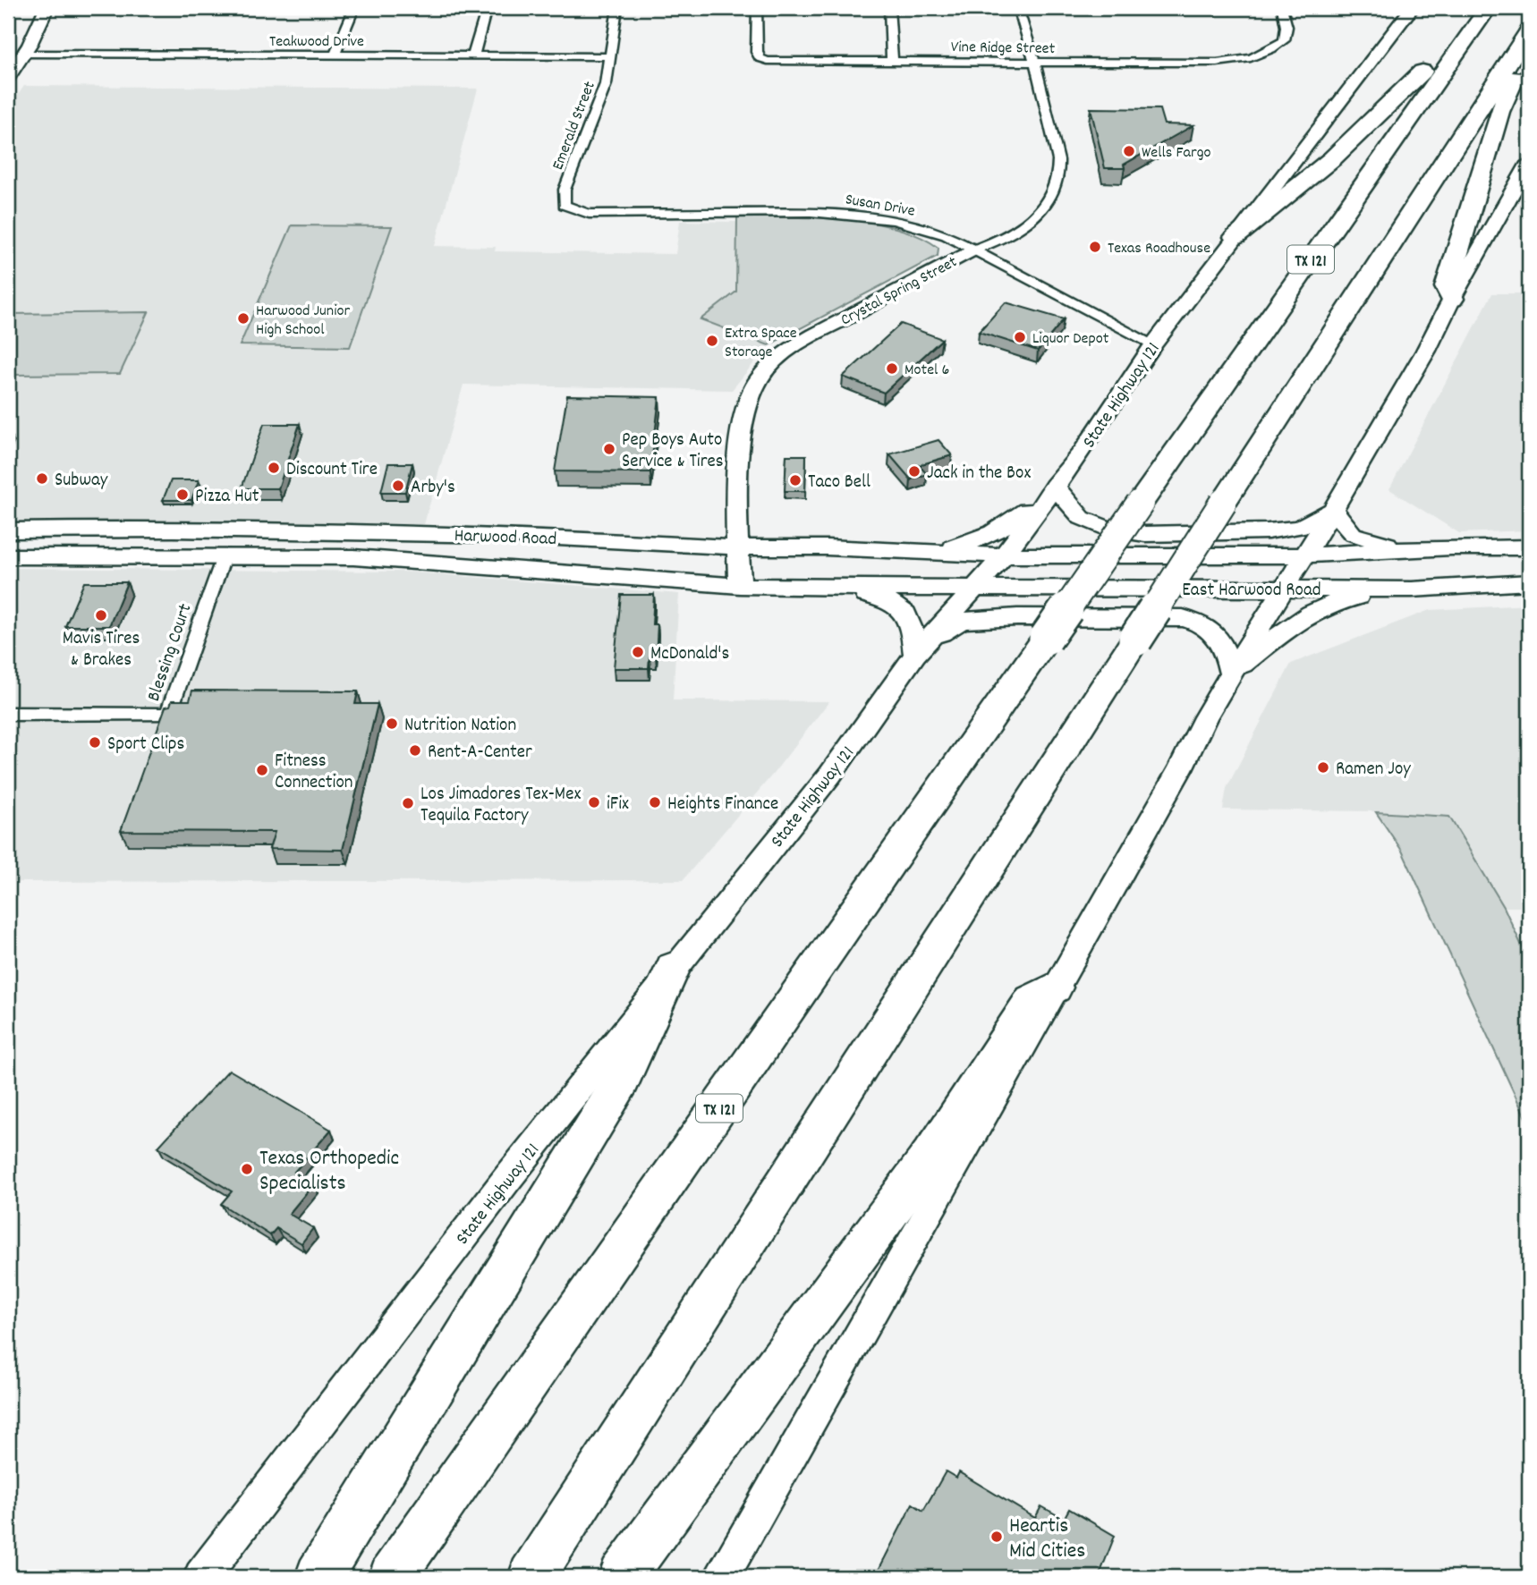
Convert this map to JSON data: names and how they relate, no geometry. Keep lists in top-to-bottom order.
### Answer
{
  "streets": {
    "highway": ["TX 121"],
    "main road": [
      "Crystal Spring Street",
      "State Highway 121",
      "Harwood Road",
      "East Harwood Road"
    ],
    "street": [
      "Teakwood Drive",
      "Vine Ridge Street",
      "Emerald Street",
      "Susan Drive",
      "Blessing Court"
    ]
  },
  "crossings": [
    ["Teakwood Drive", "Emerald Street"],
    ["Vine Ridge Street", "Crystal Spring Street"],
    ["Emerald Street", "Susan Drive"],
    ["Susan Drive", "Crystal Spring Street"],
    ["Susan Drive", "State Highway 121"],
    ["Crystal Spring Street", "Harwood Road"],
    ["State Highway 121", "Harwood Road"],
    ["State Highway 121", "East Harwood Road"],
    ["Harwood Road", "East Harwood Road"],
    ["Harwood Road", "Blessing Court"]
  ],
  "places": [
    "Wells Fargo",
    "Texas Roadhouse",
    "Harwood Junior High School",
    "Liquor Depot",
    "Extra Space Storage",
    "Motel 6",
    "Pep Boys Auto Service & Tires",
    "Discount Tire",
    "Jack in the Box",
    "Subway",
    "Taco Bell",
    "Arby's",
    "Pizza Hut",
    "Mavis Tires & Brakes",
    "McDonald's",
    "Nutrition Nation",
    "Sport Clips",
    "Rent-A-Center",
    "Ramen Joy",
    "Fitness Connection",
    "iFix",
    "Heights Finance",
    "Los Jimadores Tex-Mex Tequila Factory",
    "Texas Orthopedic Specialists",
    "Heartis Mid Cities"
  ]
}
